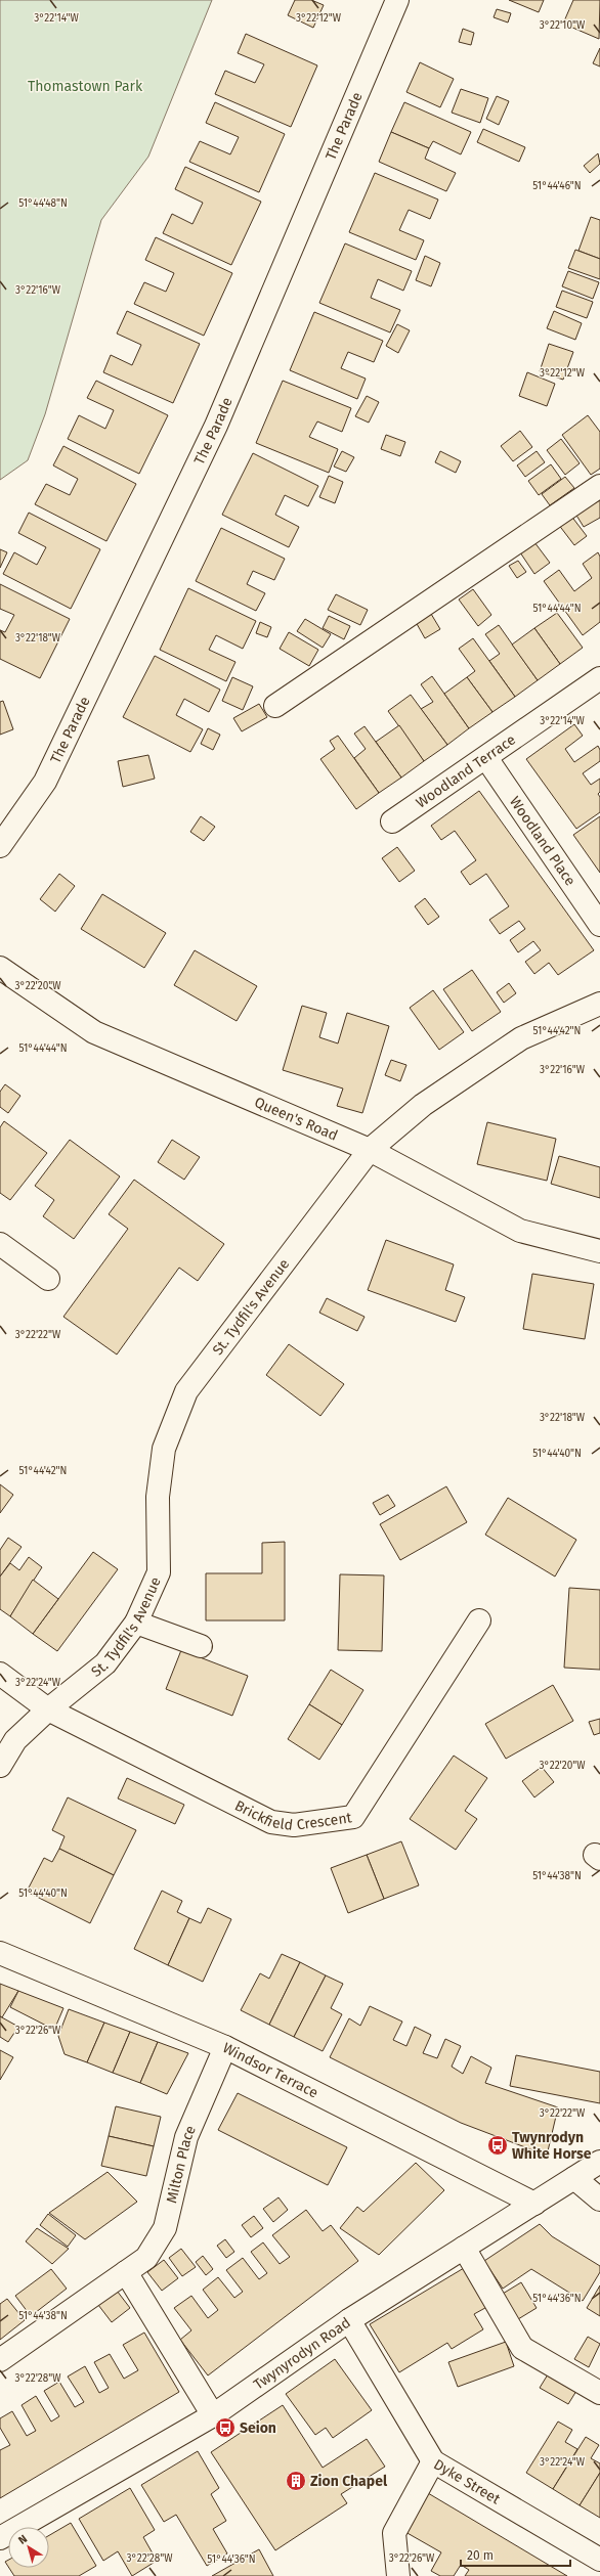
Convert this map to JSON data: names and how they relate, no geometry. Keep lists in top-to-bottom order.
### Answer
{
  "streets": {
    "street": [
      "The Parade",
      "Woodland Terrace",
      "Woodland Place",
      "Queen's Road",
      "St. Tydfil's Avenue",
      "Brickfield Crescent",
      "Windsor Terrace",
      "Milton Place",
      "Twynyrodyn Road",
      "Dyke Street"
    ]
  },
  "crossings": [
    ["Woodland Terrace", "Woodland Place"],
    ["Queen's Road", "St. Tydfil's Avenue"],
    ["St. Tydfil's Avenue", "Brickfield Crescent"],
    ["Windsor Terrace", "Milton Place"],
    ["Windsor Terrace", "Twynyrodyn Road"],
    ["Twynyrodyn Road", "Dyke Street"]
  ],
  "parks": ["Thomastown Park"],
  "places": {
    "bus stop": ["Twynrodyn White Horse", "Seion"],
    "building": ["Zion Chapel"]
  },
  "scale_bar": "20 m",
  "north": "top left",
  "coordinates": [
    "3°22'14\"W",
    "3°22'12\"W",
    "3°22'10\"W",
    "51°44'46\"N",
    "51°44'48\"N",
    "3°22'16\"W",
    "51°44'44\"N",
    "3°22'18\"W",
    "3°22'20\"W",
    "51°44'42\"N",
    "3°22'22\"W",
    "51°44'40\"N",
    "3°22'24\"W",
    "51°44'38\"N",
    "3°22'26\"W",
    "51°44'36\"N",
    "3°22'28\"W"
  ]
}
